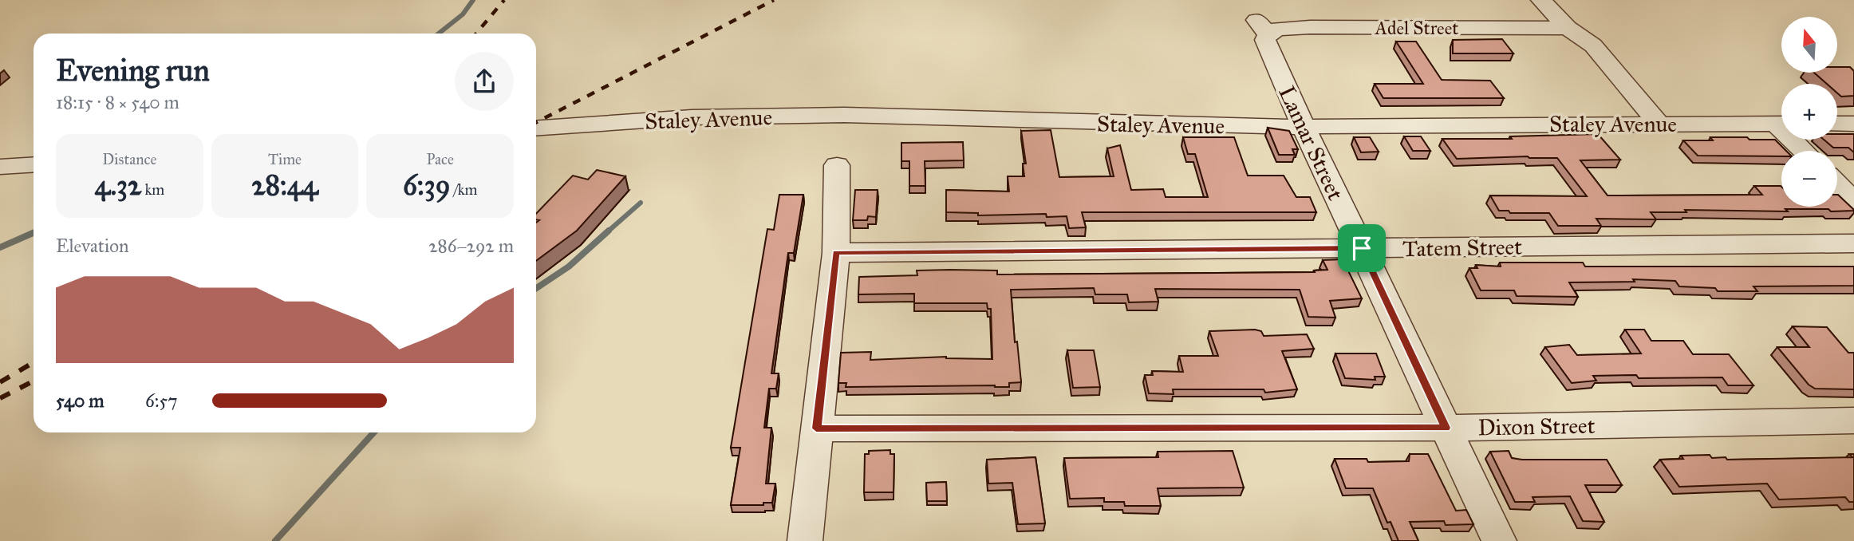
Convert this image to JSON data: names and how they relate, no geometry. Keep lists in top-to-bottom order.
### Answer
{
  "streets": {
    "street": [
      "Adel Street",
      "Staley Avenue",
      "Lamar Street",
      "Tatem Street",
      "Dixon Street"
    ]
  },
  "crossings": [
    ["Adel Street", "Lamar Street"],
    ["Staley Avenue", "Lamar Street"],
    ["Lamar Street", "Tatem Street"],
    ["Lamar Street", "Dixon Street"]
  ],
  "north": "top",
  "page": {
    "map_buttons": ["+", "−"],
    "heading": ["Evening run", "18:15 · 8 × 540 m"],
    "stats": [
      ["Distance", "4.32 km"],
      ["Time", "28:44"],
      ["Pace", "6:39 /km"]
    ],
    "chart": ["Elevation", "286–292 m"],
    "list": [
      {
        "name": "540 m",
        "note": "6:57"
      }
    ]
  }
}
